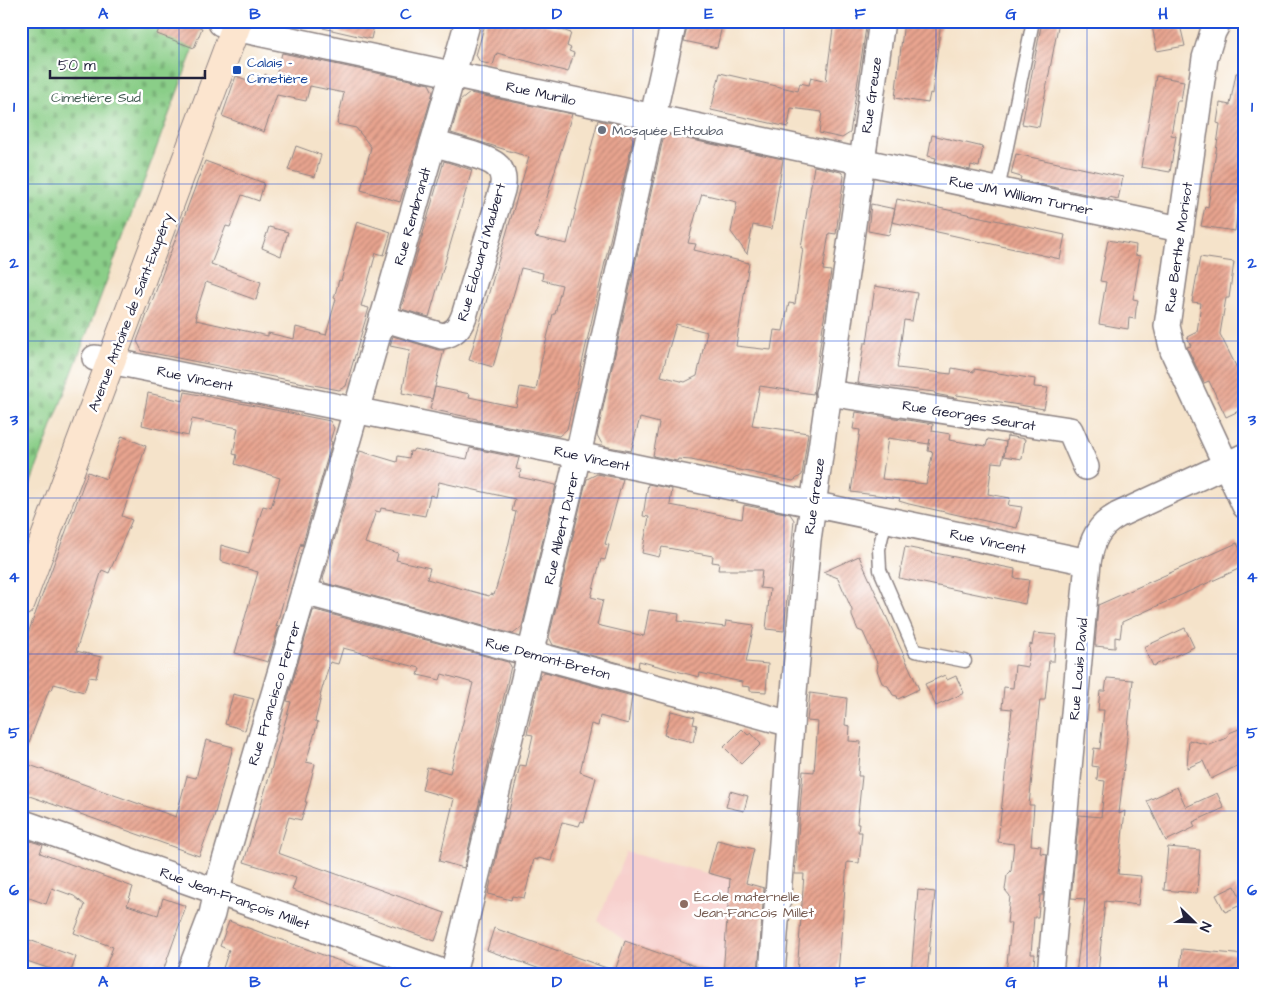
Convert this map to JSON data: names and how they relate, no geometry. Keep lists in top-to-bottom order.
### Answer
{
  "streets": {
    "main road": ["Avenue Antoine de Saint-Exupéry"],
    "street": [
      "Rue Murillo",
      "Rue Greuze",
      "Rue JM William Turner",
      "Rue Rembrandt",
      "Rue Berthe Morisot",
      "Rue Édouard Maubert",
      "Rue Vincent",
      "Rue Georges Seurat",
      "Rue Albert Durer",
      "Rue Demont-Breton",
      "Rue Louis David",
      "Rue Francisco Ferrer",
      "Rue Jean-François Millet"
    ]
  },
  "crossings": [
    ["Rue Murillo", "Rue Greuze"],
    ["Rue Murillo", "Rue JM William Turner"],
    ["Rue Murillo", "Rue Rembrandt"],
    ["Rue Murillo", "Avenue Antoine de Saint-Exupéry"],
    ["Rue Murillo", "Rue Albert Durer"],
    ["Rue Greuze", "Rue JM William Turner"],
    ["Rue Greuze", "Rue Vincent"],
    ["Rue Greuze", "Rue Georges Seurat"],
    ["Rue Greuze", "Rue Demont-Breton"],
    ["Rue JM William Turner", "Rue Berthe Morisot"],
    ["Rue Rembrandt", "Rue Édouard Maubert"],
    ["Rue Rembrandt", "Rue Vincent"],
    ["Rue Rembrandt", "Rue Francisco Ferrer"],
    ["Rue Berthe Morisot", "Rue Louis David"],
    ["Avenue Antoine de Saint-Exupéry", "Rue Vincent"],
    ["Rue Vincent", "Rue Albert Durer"],
    ["Rue Vincent", "Rue Louis David"],
    ["Rue Vincent", "Rue Francisco Ferrer"],
    ["Rue Albert Durer", "Rue Demont-Breton"],
    ["Rue Demont-Breton", "Rue Francisco Ferrer"],
    ["Rue Francisco Ferrer", "Rue Jean-François Millet"]
  ],
  "parks": ["Cimetière Sud"],
  "places": {
    "transit": ["Calais – Cimetière"],
    "other": ["Mosquée Ettouba", "École maternelle Jean-Fancois Millet"]
  },
  "scale_bar": "50 m",
  "north": "bottom right",
  "grid": {
    "columns": [
      "A",
      "B",
      "C",
      "D",
      "E",
      "F",
      "G",
      "H"
    ],
    "rows": [
      "1",
      "2",
      "3",
      "4",
      "5",
      "6"
    ]
  }
}
